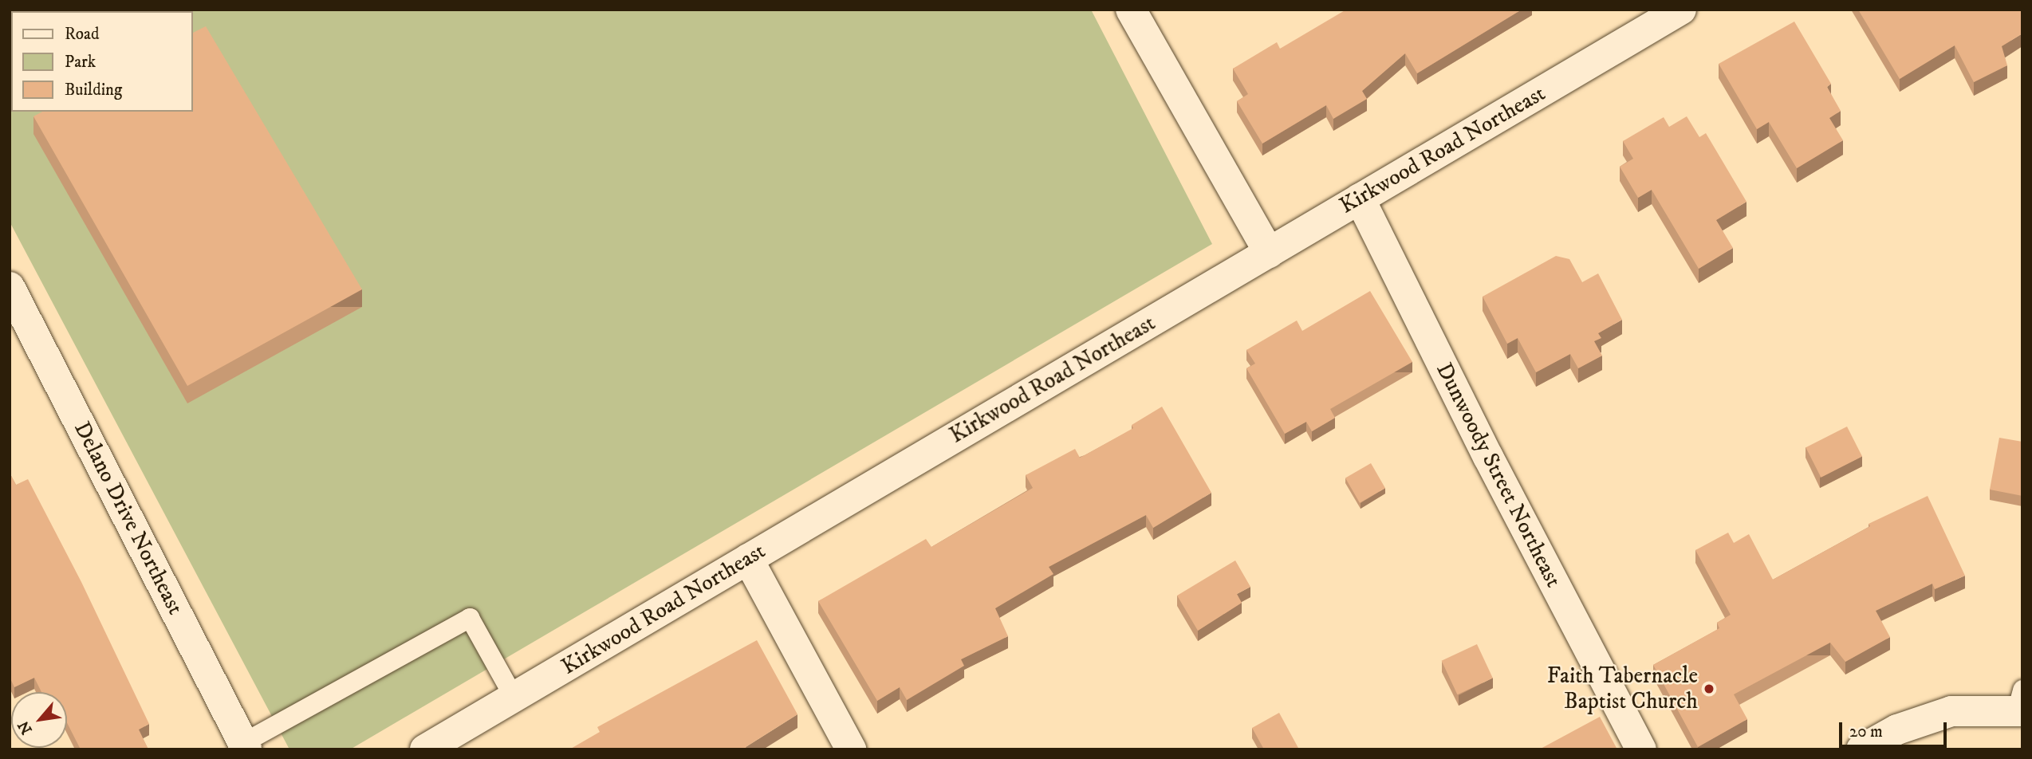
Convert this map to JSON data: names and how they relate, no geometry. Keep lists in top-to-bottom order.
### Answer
{
  "streets": {
    "street": ["Kirkwood Road Northeast", "Dunwoody Street Northeast", "Delano Drive Northeast"]
  },
  "crossings": [
    ["Kirkwood Road Northeast", "Dunwoody Street Northeast"]
  ],
  "places": ["Faith Tabernacle Baptist Church"],
  "legend": ["Road", "Park", "Building"],
  "scale_bar": "20 m",
  "north": "bottom left"
}
